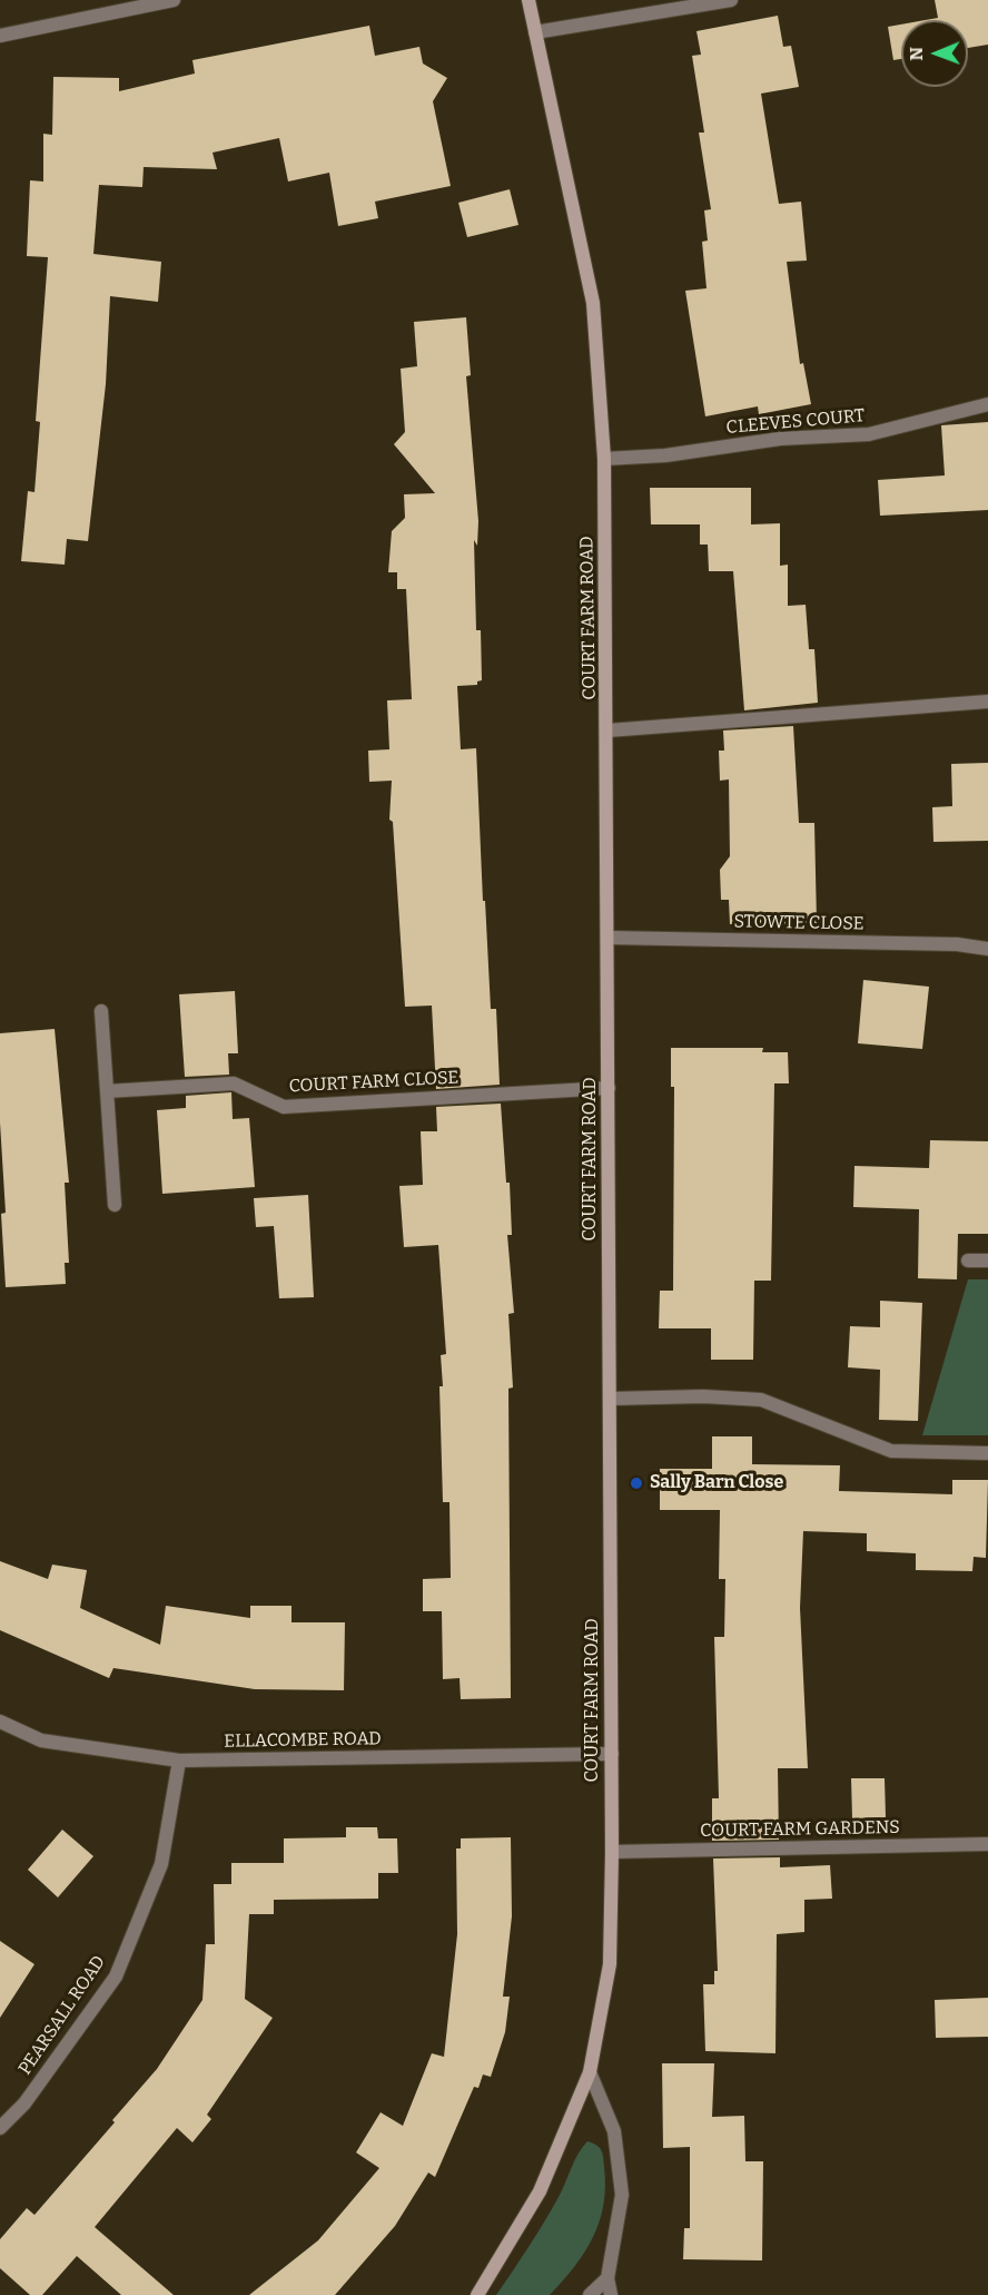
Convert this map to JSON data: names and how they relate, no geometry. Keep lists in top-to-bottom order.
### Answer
{
  "streets": {
    "street": [
      "CLEEVES COURT",
      "COURT FARM ROAD",
      "STOWTE CLOSE",
      "COURT FARM CLOSE",
      "ELLACOMBE ROAD",
      "COURT FARM GARDENS",
      "PEARSALL ROAD"
    ]
  },
  "crossings": [
    ["CLEEVES COURT", "COURT FARM ROAD"],
    ["COURT FARM ROAD", "STOWTE CLOSE"],
    ["COURT FARM ROAD", "COURT FARM CLOSE"],
    ["COURT FARM ROAD", "ELLACOMBE ROAD"],
    ["COURT FARM ROAD", "COURT FARM GARDENS"],
    ["ELLACOMBE ROAD", "PEARSALL ROAD"]
  ],
  "places": ["Sally Barn Close"],
  "north": "left"
}
